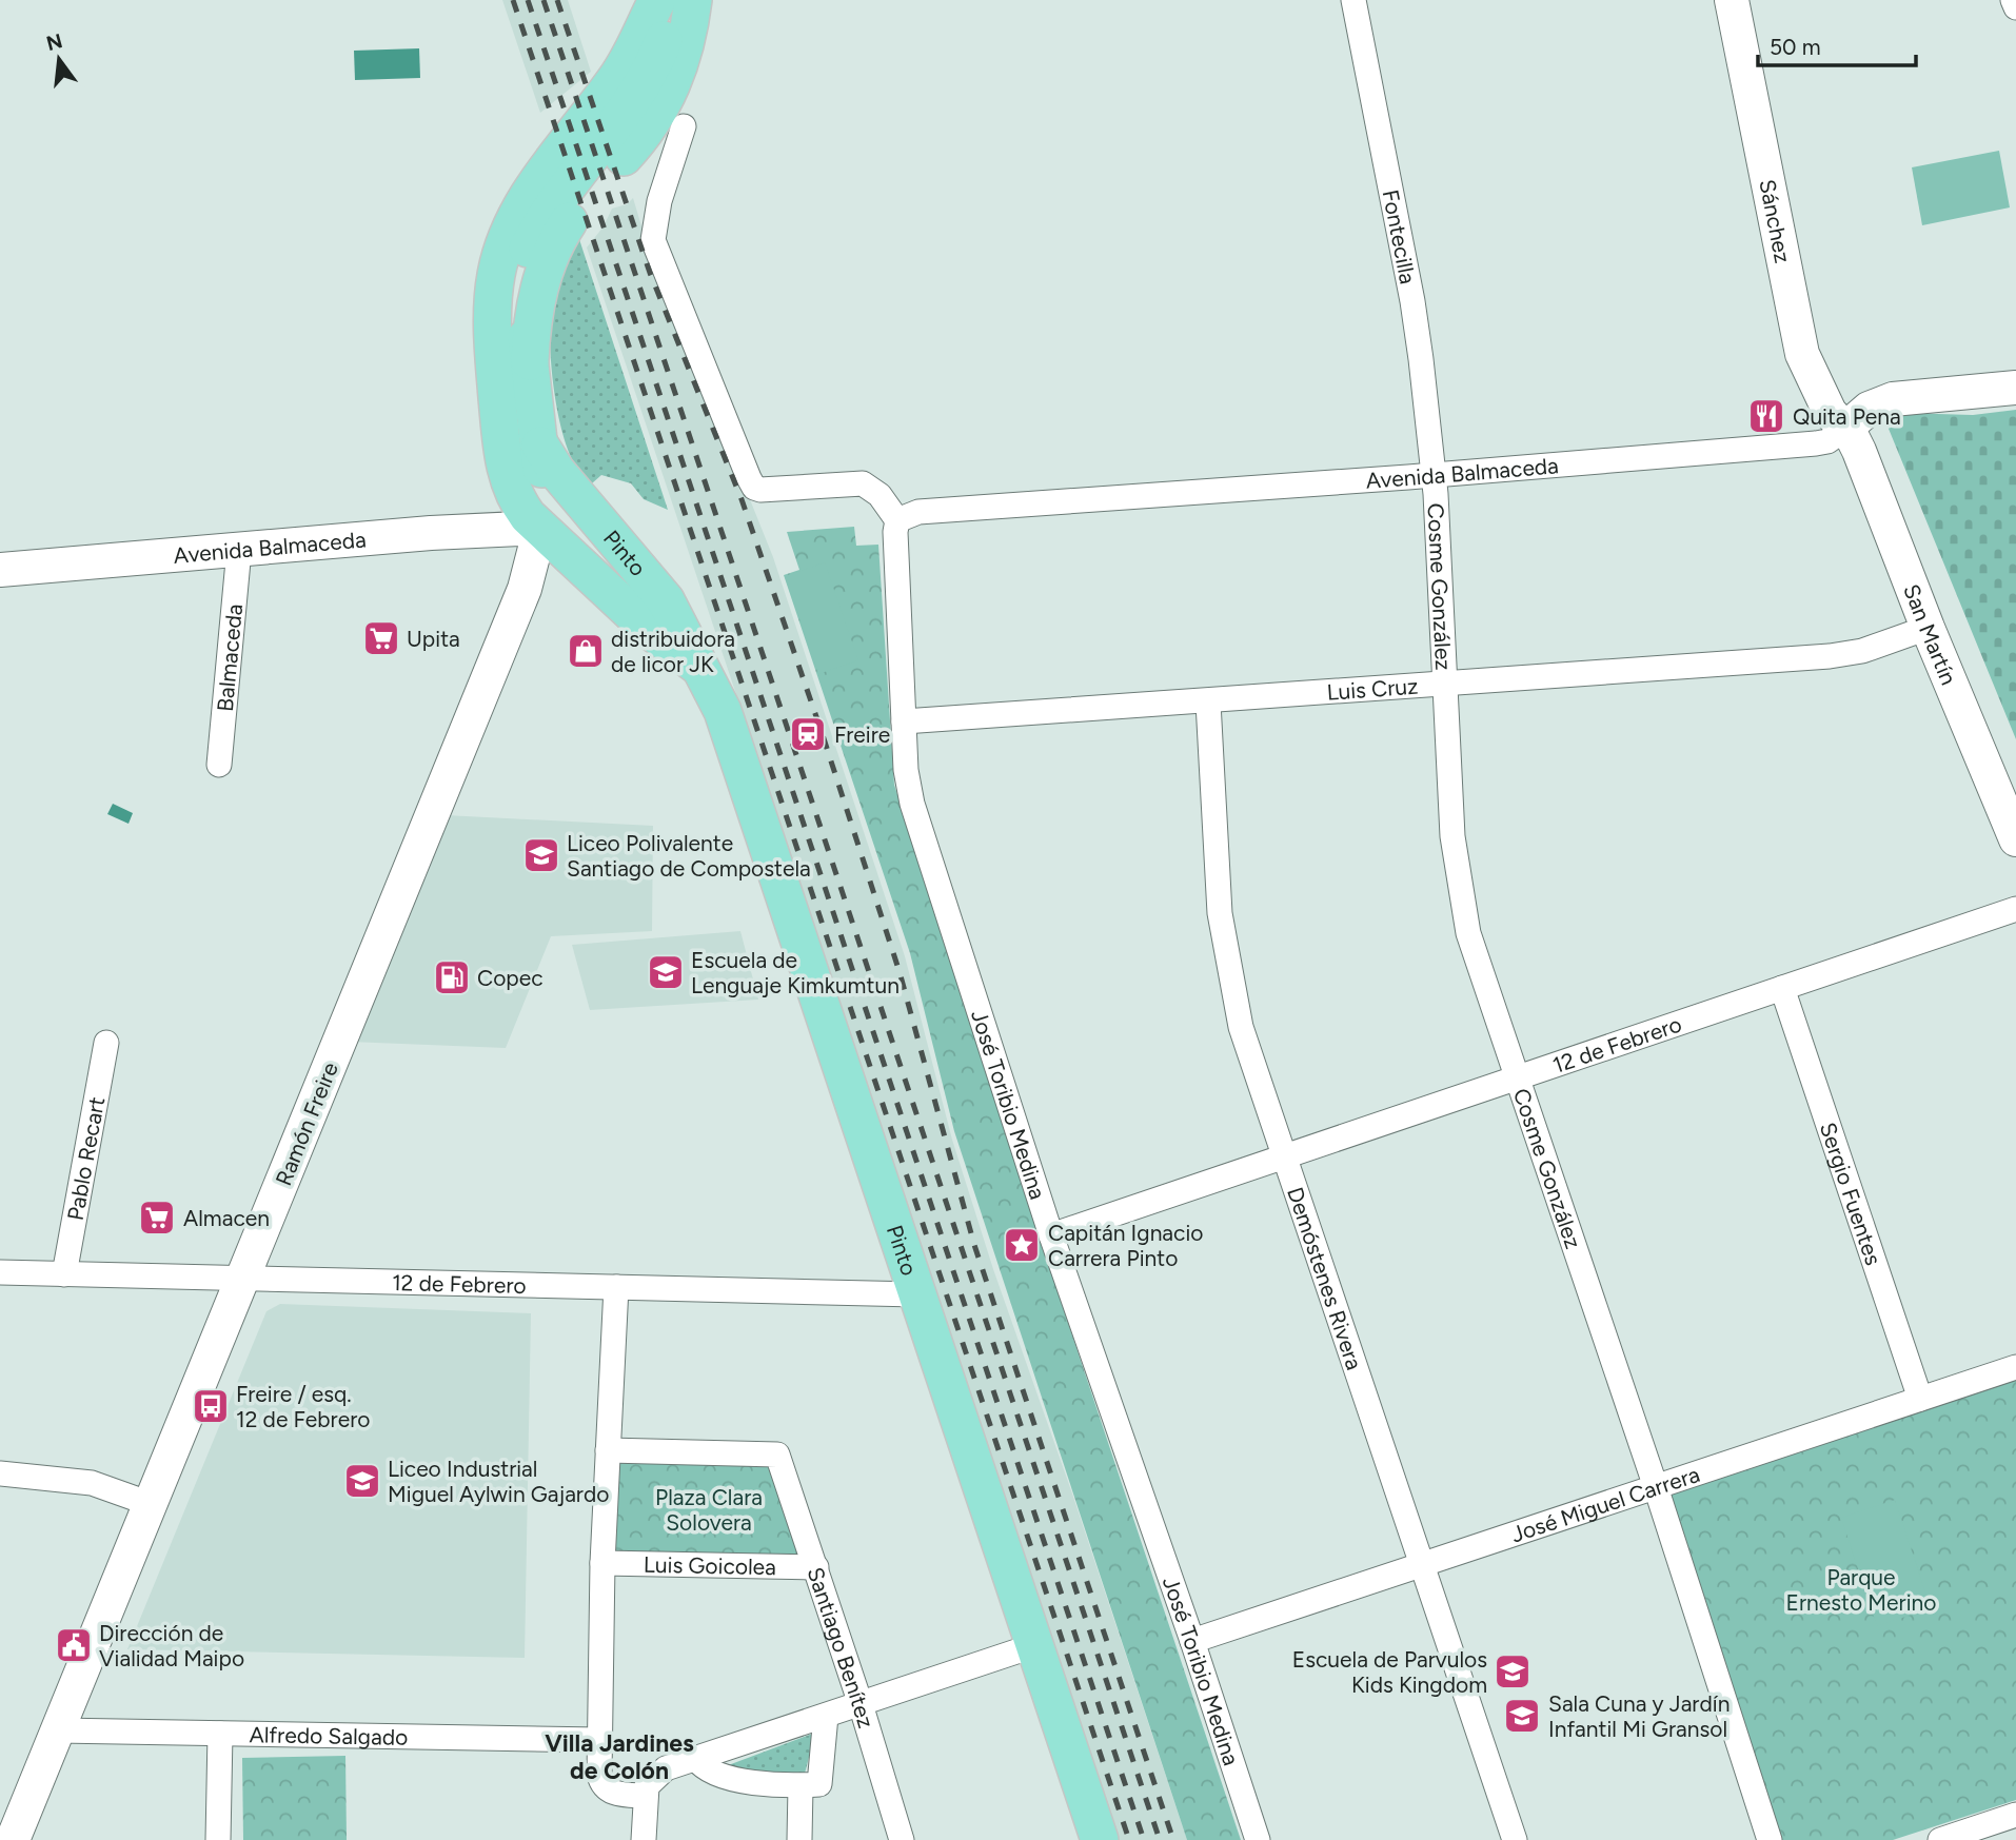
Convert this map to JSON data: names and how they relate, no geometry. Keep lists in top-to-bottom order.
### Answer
{
  "streets": {
    "main road": [
      "Sánchez",
      "Avenida Balmaceda",
      "Pinto",
      "San Martín",
      "Ramón Freire"
    ],
    "street": [
      "Fontecilla",
      "Cosme González",
      "Balmaceda",
      "Luis Cruz",
      "12 de Febrero",
      "José Toribio Medina",
      "Pablo Recart",
      "Sergio Fuentes",
      "Demóstenes Rivera",
      "José Miguel Carrera",
      "Luis Goicolea",
      "Santiago Benítez",
      "Alfredo Salgado"
    ]
  },
  "crossings": [
    ["Sánchez", "Avenida Balmaceda"],
    ["Sánchez", "San Martín"],
    ["Fontecilla", "Avenida Balmaceda"],
    ["Fontecilla", "Cosme González"],
    ["Avenida Balmaceda", "Pinto"],
    ["Avenida Balmaceda", "Cosme González"],
    ["Avenida Balmaceda", "San Martín"],
    ["Avenida Balmaceda", "Balmaceda"],
    ["Avenida Balmaceda", "José Toribio Medina"],
    ["Avenida Balmaceda", "Ramón Freire"],
    ["Pinto", "12 de Febrero"],
    ["Pinto", "Ramón Freire"],
    ["Cosme González", "Luis Cruz"],
    ["Cosme González", "12 de Febrero"],
    ["Cosme González", "José Miguel Carrera"],
    ["San Martín", "Luis Cruz"],
    ["Luis Cruz", "José Toribio Medina"],
    ["Luis Cruz", "Demóstenes Rivera"],
    ["12 de Febrero", "José Toribio Medina"],
    ["12 de Febrero", "Ramón Freire"],
    ["12 de Febrero", "Pablo Recart"],
    ["12 de Febrero", "Sergio Fuentes"],
    ["12 de Febrero", "Demóstenes Rivera"],
    ["José Toribio Medina", "José Miguel Carrera"],
    ["Ramón Freire", "Alfredo Salgado"],
    ["Sergio Fuentes", "José Miguel Carrera"],
    ["Demóstenes Rivera", "José Miguel Carrera"],
    ["Luis Goicolea", "Santiago Benítez"]
  ],
  "districts": ["Villa Jardines de Colón"],
  "parks": ["Plaza Clara Solovera", "Parque Ernesto Merino"],
  "places": {
    "restaurant": ["Quita Pena"],
    "supermarket": ["Upita", "Almacen"],
    "shop": ["distribuidora de licor JK"],
    "station": ["Freire"],
    "school or university": [
      "Liceo Polivalente Santiago de Compostela",
      "Escuela de Lenguaje Kimkumtun",
      "Liceo Industrial Miguel Aylwin Gajardo",
      "Escuela de Parvulos Kids Kingdom",
      "Sala Cuna y Jardín Infantil Mi Gransol"
    ],
    "fuel station": ["Copec"],
    "place": ["Capitán Ignacio Carrera Pinto"],
    "bus stop": ["Freire / esq. 12 de Febrero"],
    "public building": ["Dirección de Vialidad Maipo"]
  },
  "scale_bar": "50 m",
  "north": "top"
}
